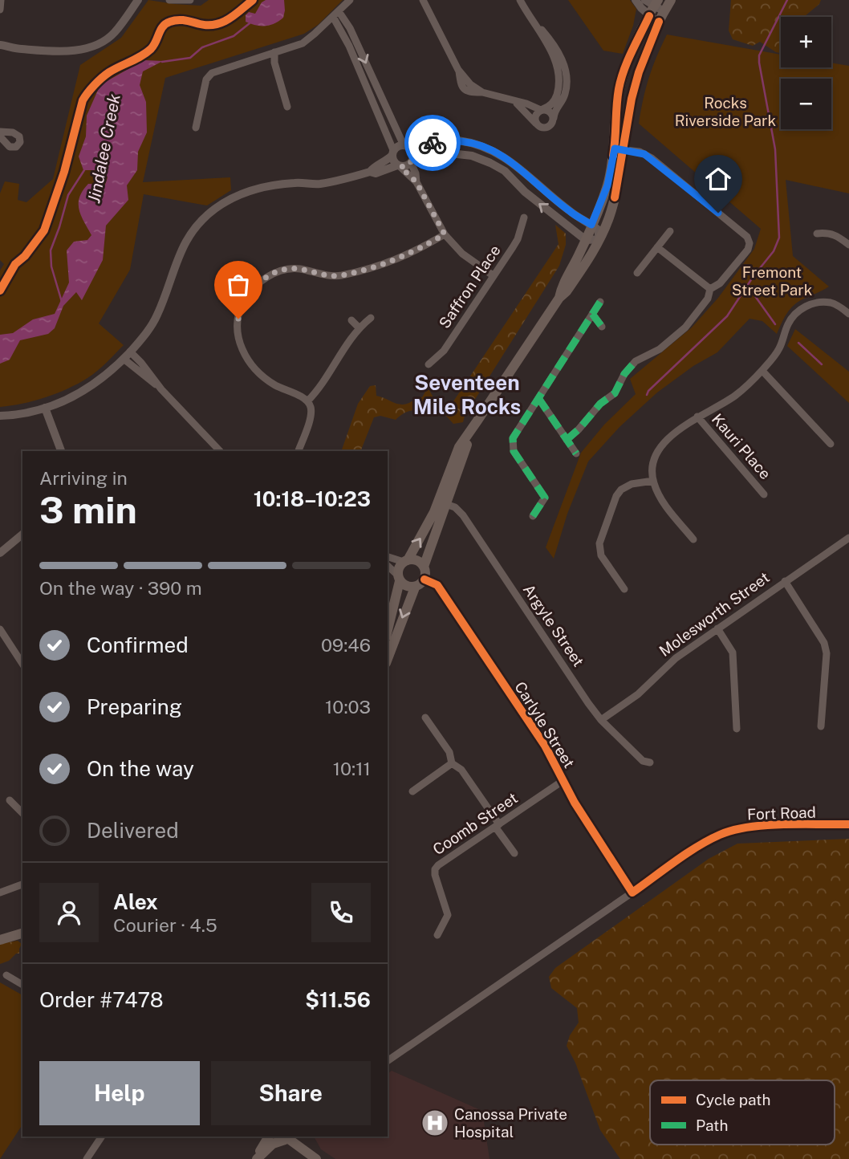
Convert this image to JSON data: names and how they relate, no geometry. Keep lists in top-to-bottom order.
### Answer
{
  "streets": {
    "street": [
      "Saffron Place",
      "Kauri Place",
      "Molesworth Street",
      "Argyle Street",
      "Carlyle Street",
      "Fort Road",
      "Coomb Street"
    ]
  },
  "crossings": [
    ["Molesworth Street", "Argyle Street"],
    ["Carlyle Street", "Fort Road"],
    ["Carlyle Street", "Coomb Street"]
  ],
  "districts": ["Seventeen Mile Rocks"],
  "water": ["Jindalee Creek"],
  "parks": ["Rocks Riverside Park", "Fremont Street Park"],
  "places": {
    "hospital": ["Canossa Private Hospital"]
  },
  "legend": ["Cycle path", "Path"],
  "page": {
    "map_buttons": ["+", "−"],
    "heading": ["3 min", "Arriving in", "10:18–10:23"],
    "panel": [
      "Alex",
      "Courier · 4.5",
      "Order #7478",
      "$11.56"
    ],
    "bar": "On the way · 390 m",
    "list": [
      ["Confirmed", "09:46"],
      ["Preparing", "10:03"],
      ["On the way", "10:11"],
      "Delivered"
    ],
    "buttons": ["Help", "Share"]
  }
}
